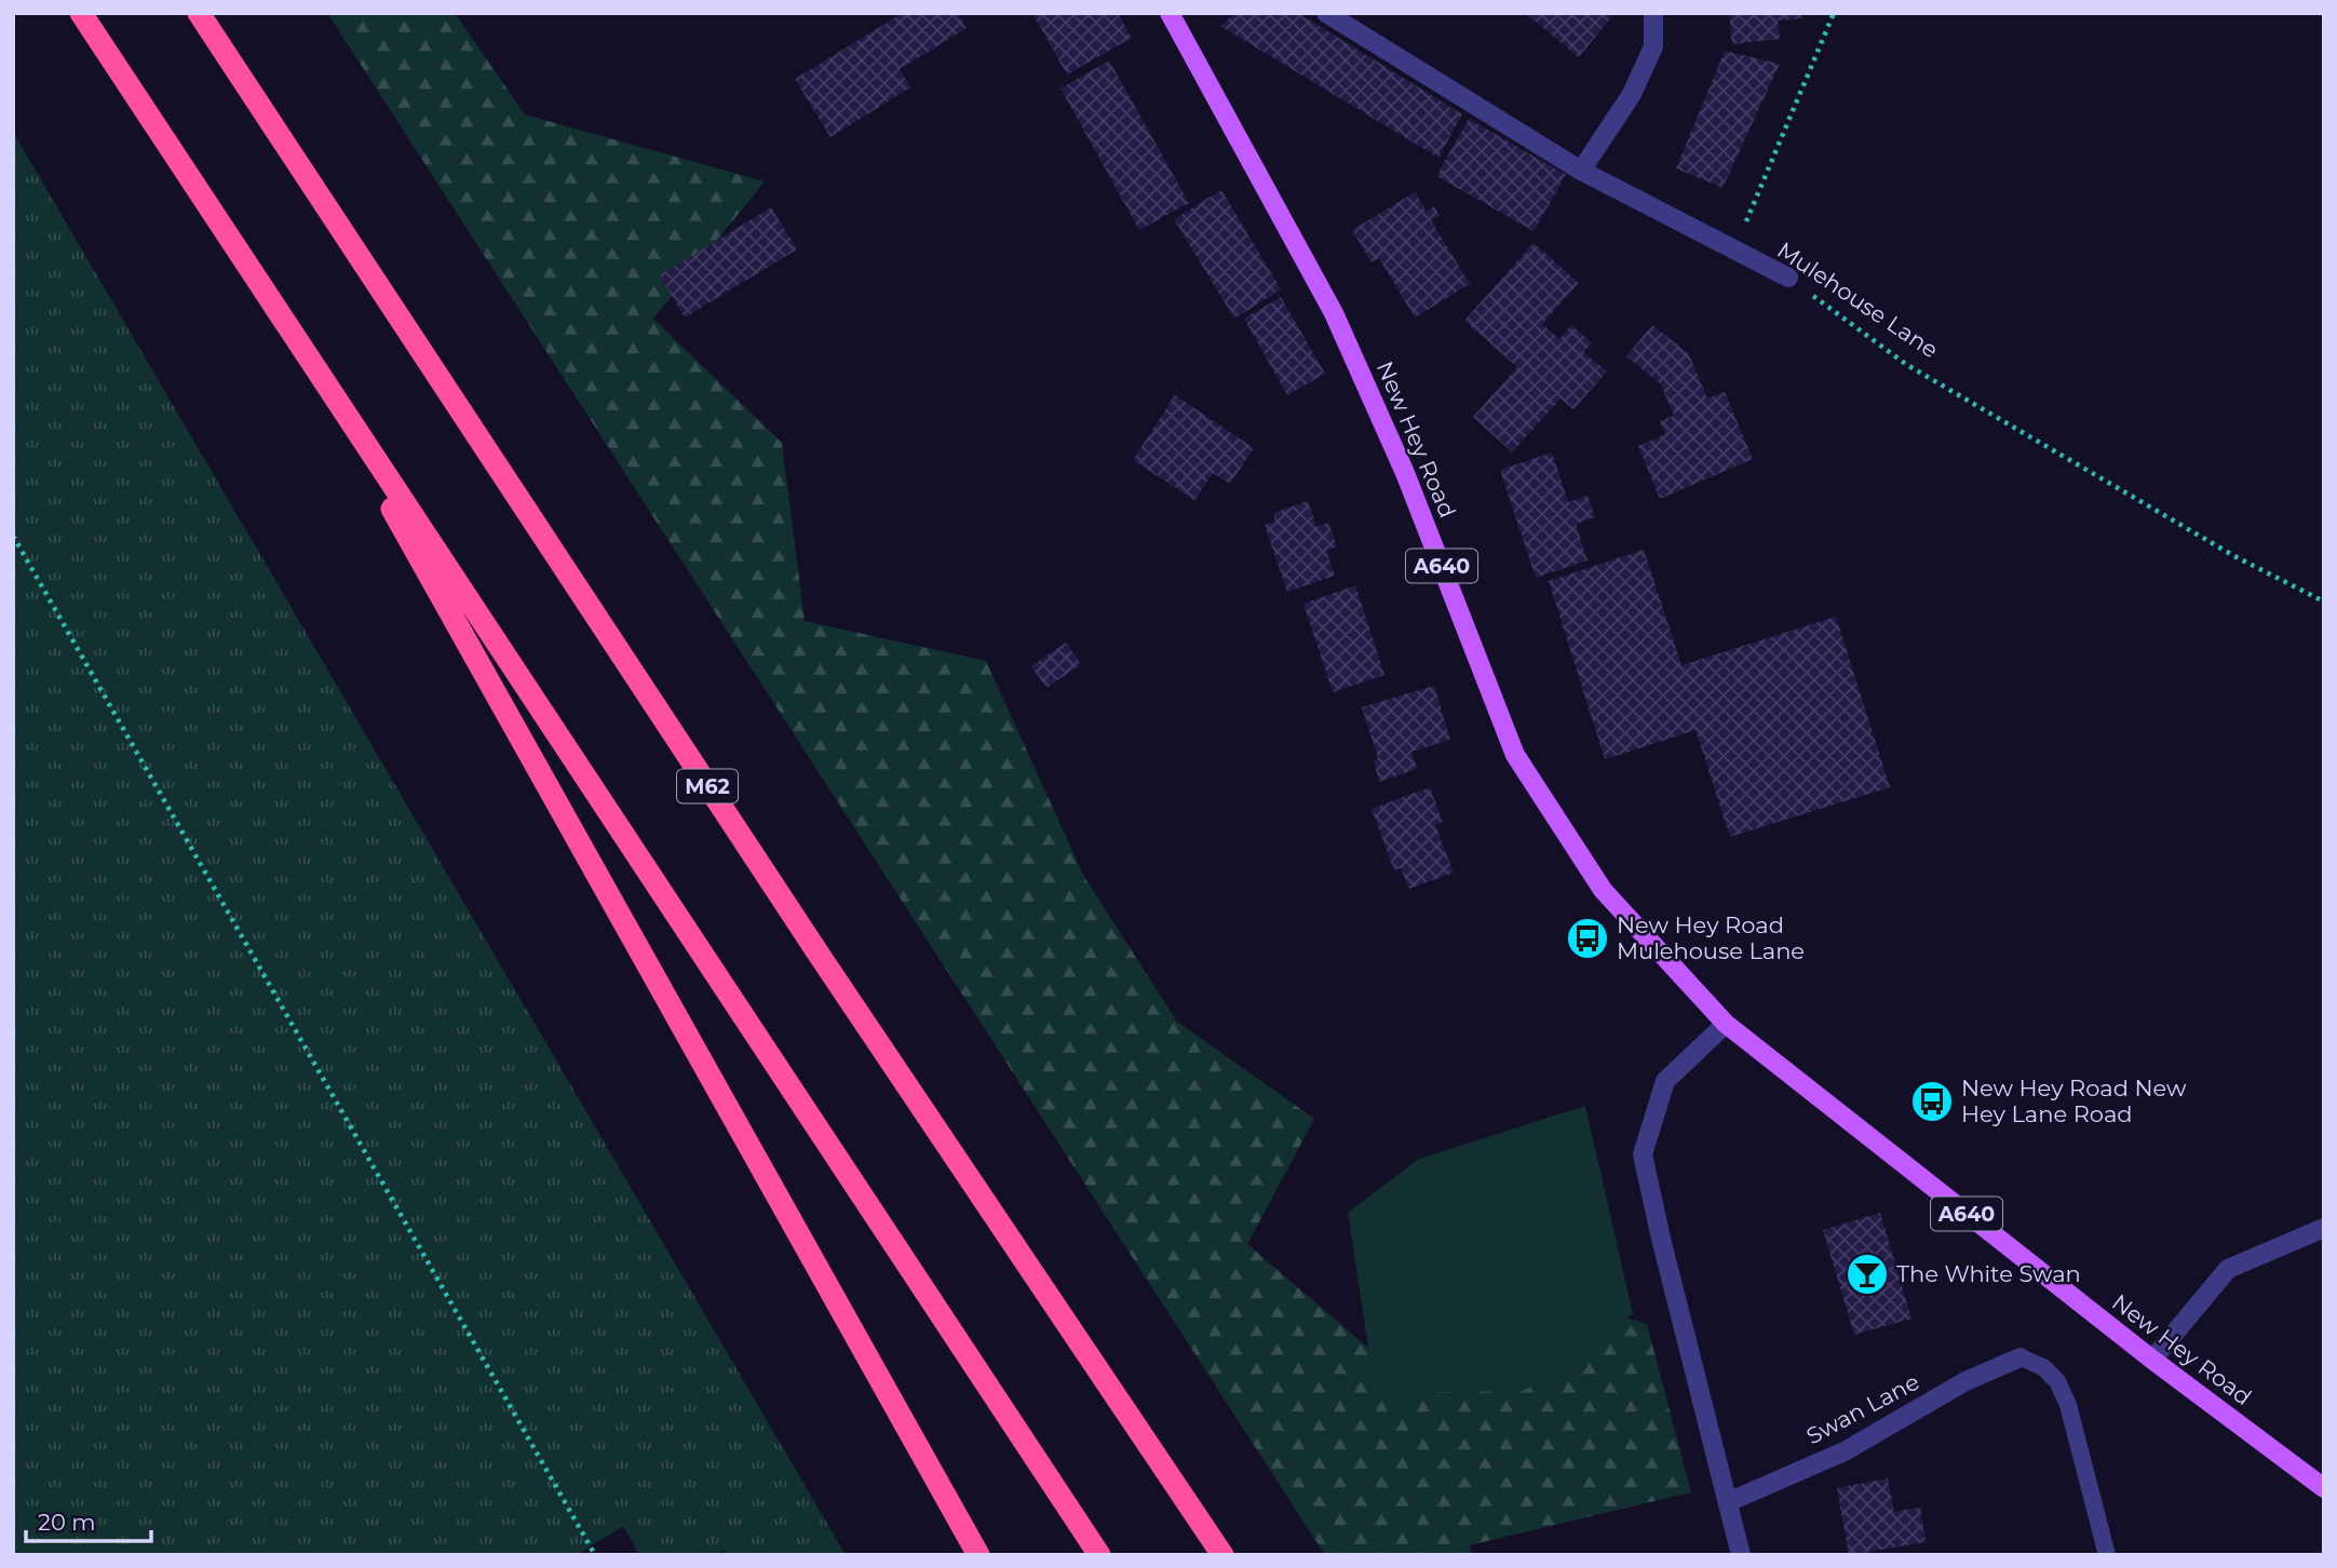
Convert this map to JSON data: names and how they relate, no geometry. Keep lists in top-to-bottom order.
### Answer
{
  "streets": {
    "highway": ["M62"],
    "main road": ["New Hey Road", "A640"],
    "street": ["Mulehouse Lane", "Swan Lane"]
  },
  "places": {
    "bus stop": ["New Hey Road Mulehouse Lane", "New Hey Road New Hey Lane Road"],
    "bar": ["The White Swan"]
  },
  "scale_bar": "20 m"
}
